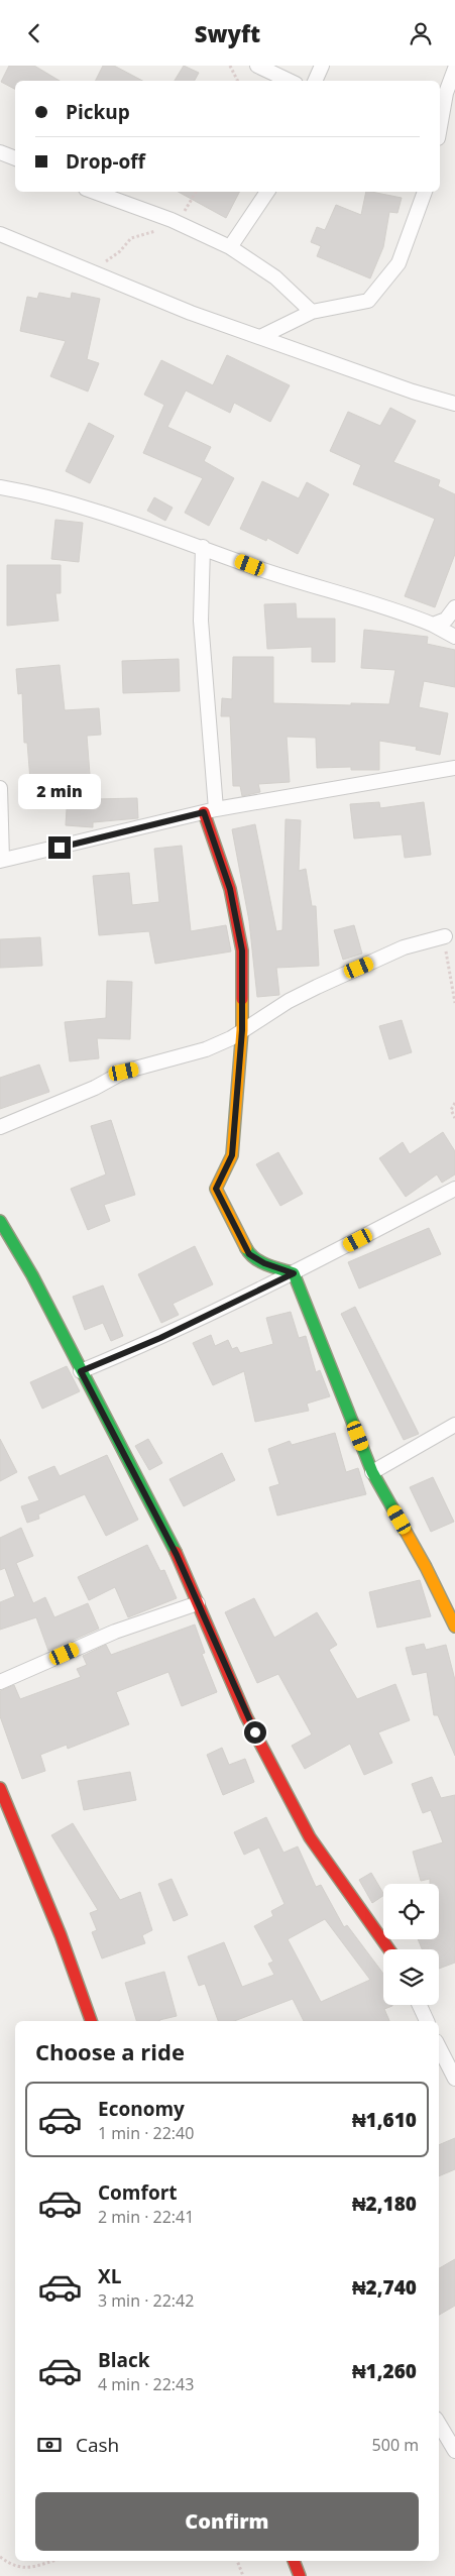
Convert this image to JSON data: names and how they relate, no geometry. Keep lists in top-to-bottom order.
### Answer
{
  "page": {
    "header": "Swyft",
    "banner": ["Pickup", "Drop-off"],
    "bubble": "2 min",
    "heading": "Choose a ride",
    "list": [
      {
        "name": "Economy",
        "note": "1 min · 22:40",
        "value": "₦1,610"
      },
      {
        "name": "Comfort",
        "note": "2 min · 22:41",
        "value": "₦2,180"
      },
      {
        "name": "XL",
        "note": "3 min · 22:42",
        "value": "₦2,740"
      },
      {
        "name": "Black",
        "note": "4 min · 22:43",
        "value": "₦1,260"
      }
    ],
    "pay": ["Cash", "500 m"],
    "buttons": "Confirm"
  }
}
